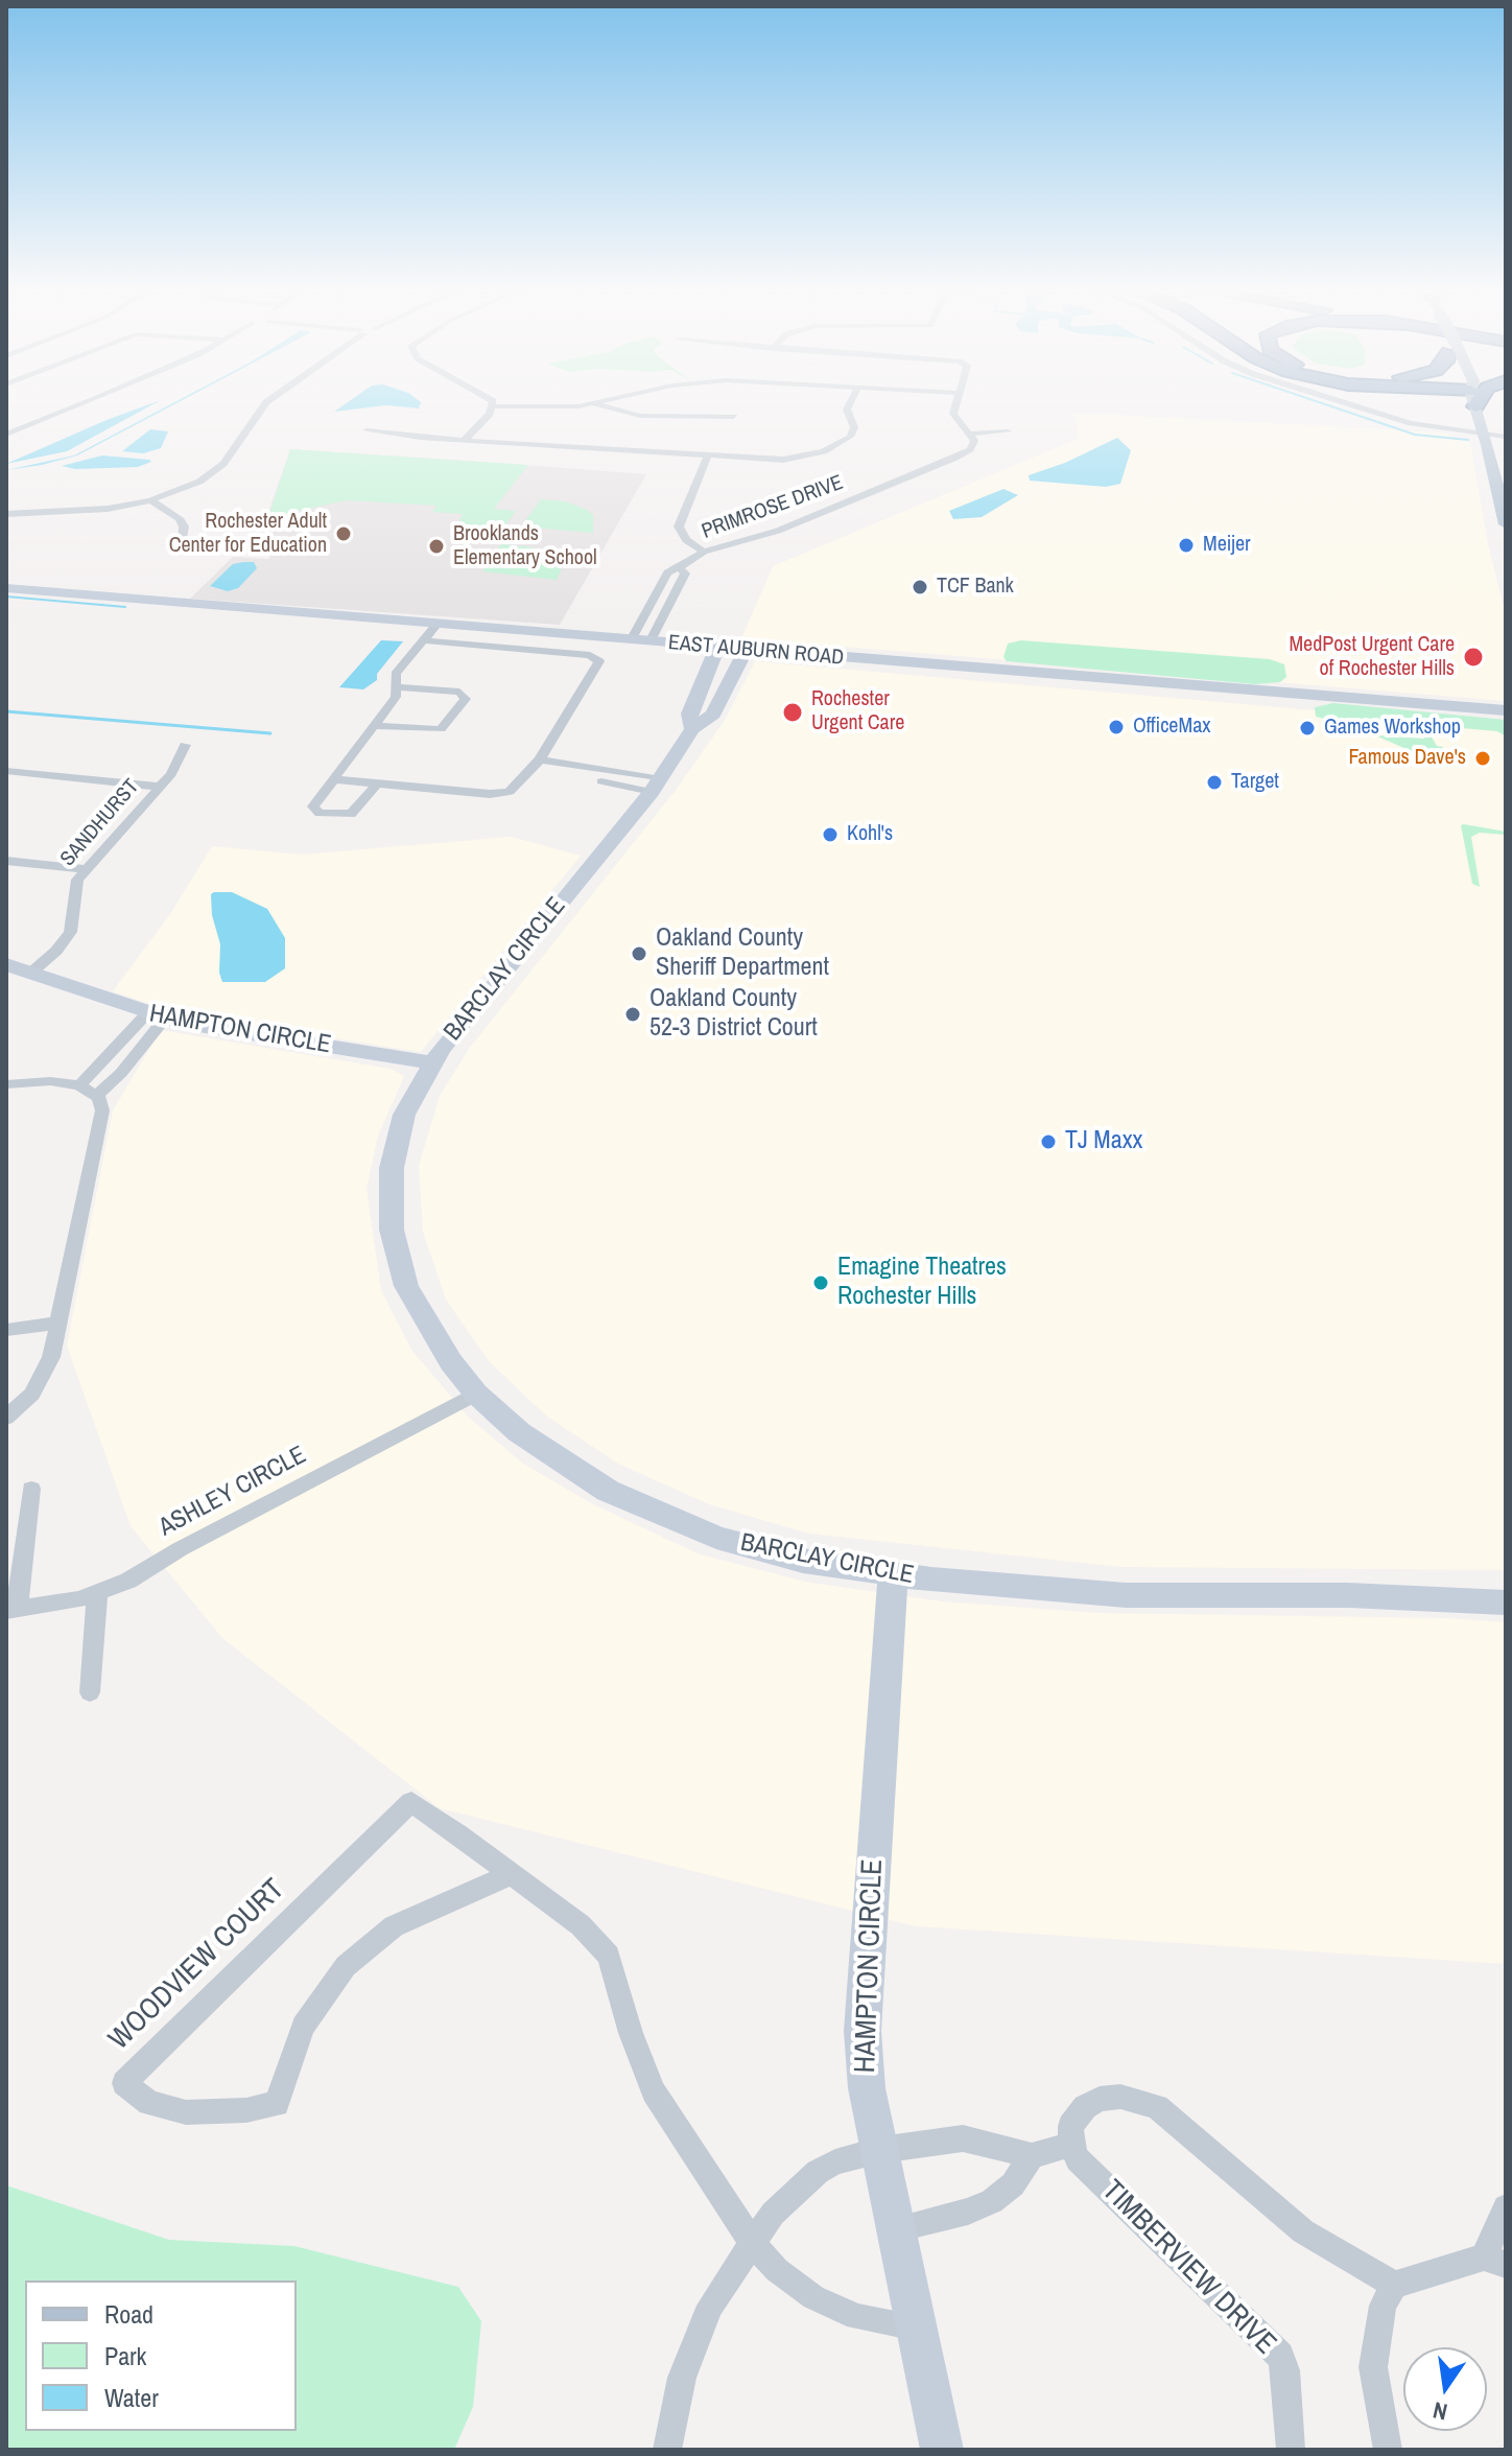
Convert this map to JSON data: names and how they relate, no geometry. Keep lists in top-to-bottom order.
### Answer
{
  "streets": {
    "street": [
      "PRIMROSE DRIVE",
      "EAST AUBURN ROAD",
      "SANDHURST",
      "BARCLAY CIRCLE",
      "HAMPTON CIRCLE",
      "ASHLEY CIRCLE",
      "WOODVIEW COURT",
      "TIMBERVIEW DRIVE"
    ]
  },
  "crossings": [
    ["PRIMROSE DRIVE", "EAST AUBURN ROAD"],
    ["EAST AUBURN ROAD", "BARCLAY CIRCLE"],
    ["SANDHURST", "HAMPTON CIRCLE"],
    ["BARCLAY CIRCLE", "HAMPTON CIRCLE"],
    ["BARCLAY CIRCLE", "ASHLEY CIRCLE"],
    ["HAMPTON CIRCLE", "WOODVIEW COURT"]
  ],
  "places": [
    "Rochester Adult Center for Education",
    "Meijer",
    "Brooklands Elementary School",
    "TCF Bank",
    "MedPost Urgent Care of Rochester Hills",
    "Rochester Urgent Care",
    "OfficeMax",
    "Games Workshop",
    "Famous Dave's",
    "Target",
    "Kohl's",
    "Oakland County Sheriff Department",
    "Oakland County 52-3 District Court",
    "TJ Maxx",
    "Emagine Theatres Rochester Hills"
  ],
  "legend": ["Road", "Park", "Water"],
  "north": "bottom"
}
